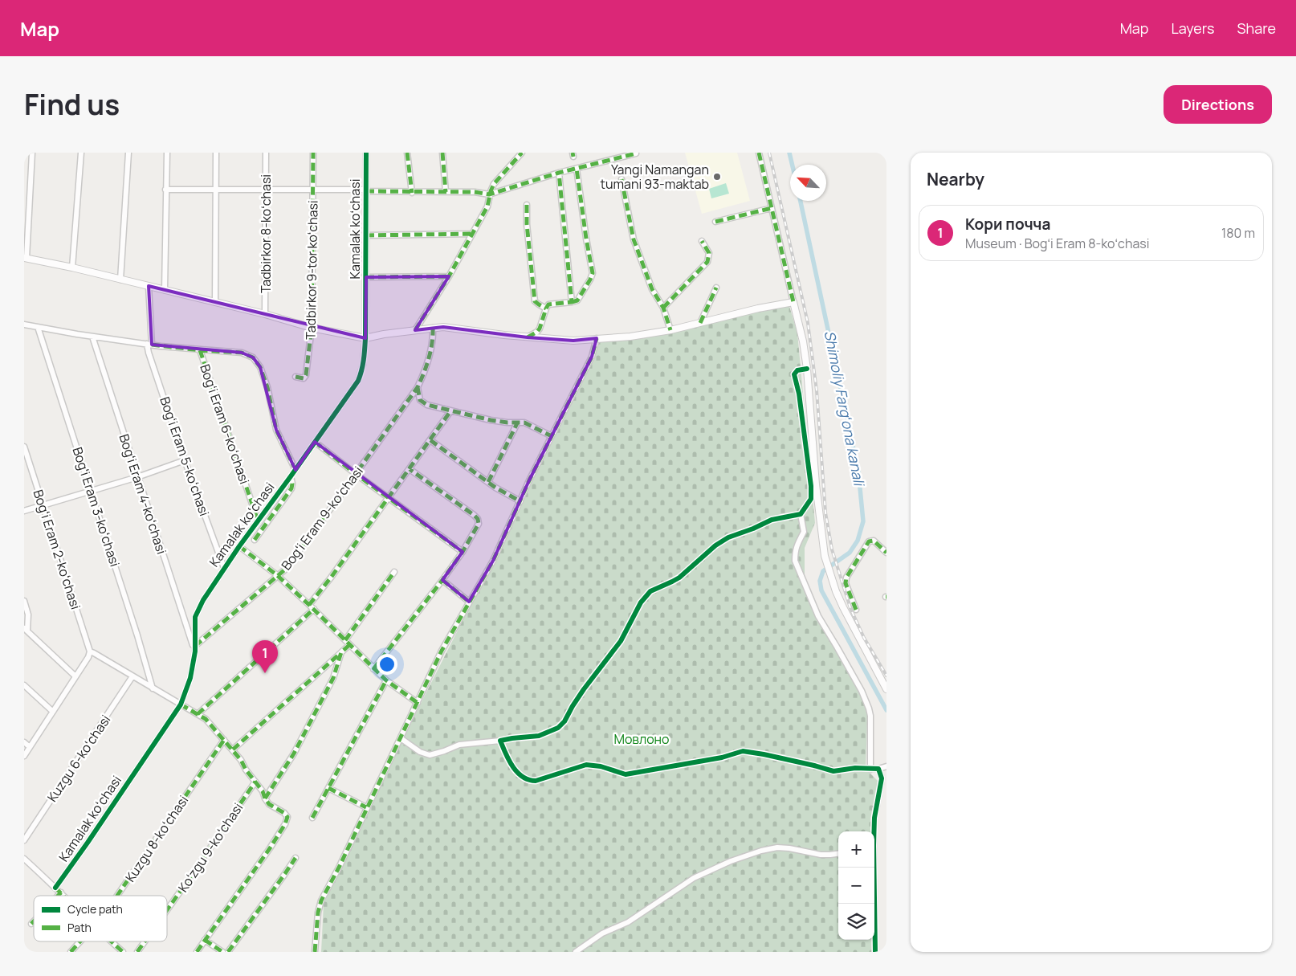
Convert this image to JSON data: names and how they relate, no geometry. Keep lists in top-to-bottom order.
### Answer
{
  "streets": {
    "street": [
      "Kamalak koʻchasi",
      "Tadbirkor 8-koʻchasi",
      "Tadbirkor 9-tor koʻchasi",
      "Bogʻi Eram 6-koʻchasi",
      "Bogʻi Eram 5-koʻchasi",
      "Bogʻi Eram 4-koʻchasi",
      "Bogʻi Eram 3-koʻchasi",
      "Bogʻi Eram 9-koʻchasi",
      "Bogʻi Eram 2-koʻchasi",
      "Kuzgu 6-koʻchasi",
      "Kuzgu 8-koʻchasi",
      "Koʻzgu 9-koʻchasi"
    ]
  },
  "crossings": [
    ["Kamalak koʻchasi", "Bogʻi Eram 6-koʻchasi"],
    ["Kamalak koʻchasi", "Bogʻi Eram 5-koʻchasi"],
    ["Kamalak koʻchasi", "Bogʻi Eram 4-koʻchasi"]
  ],
  "water": ["Shimoliy Fargʻona kanali"],
  "parks": ["Мовлоно"],
  "places": ["Yangi Namangan tumani 93-maktab"],
  "legend": ["Cycle path", "Path"],
  "north": "top left",
  "page": {
    "header": "Map",
    "nav": ["Map", "Layers", "Share"],
    "title": "Find us",
    "buttons": "Directions",
    "heading": "Nearby",
    "list": [
      {
        "mark": "1",
        "name": "Кори почча",
        "note": "Museum · Bogʻi Eram 8-koʻchasi",
        "value": "180 m"
      }
    ],
    "pins": "1",
    "map_buttons": ["+", "−"]
  }
}
